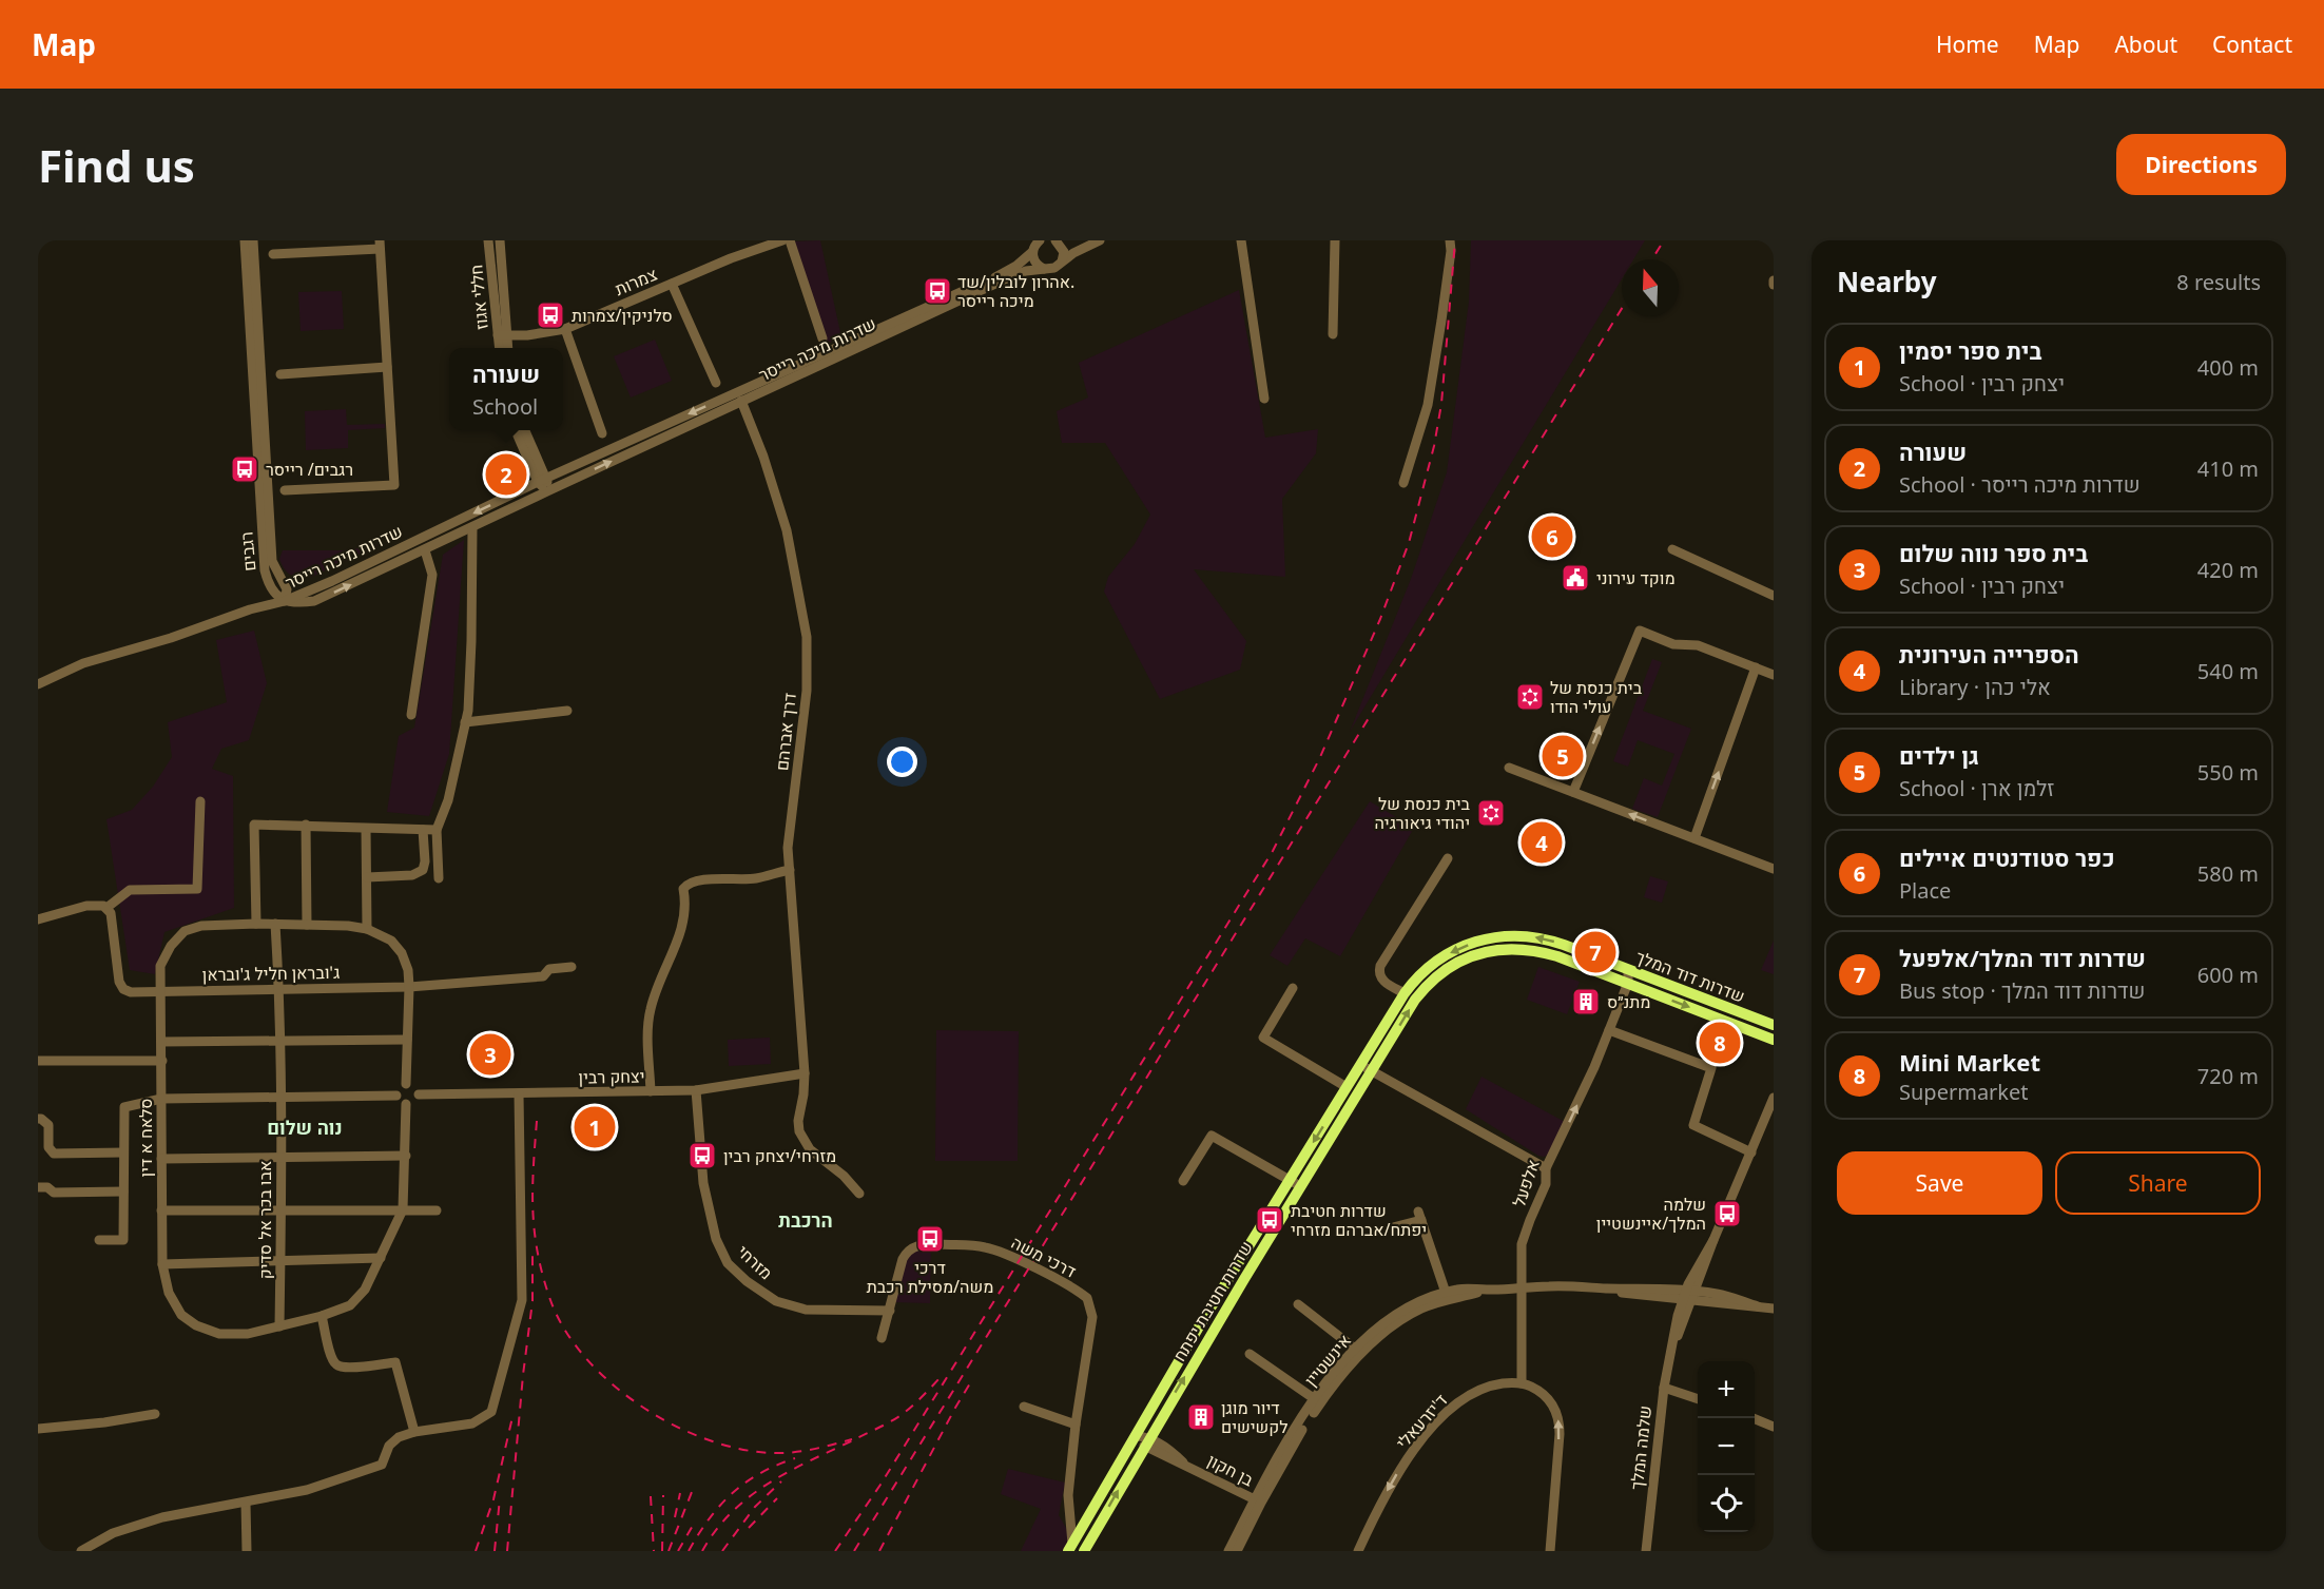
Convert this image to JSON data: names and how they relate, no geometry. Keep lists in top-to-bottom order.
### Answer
{
  "streets": {
    "main road": ["שדרות דוד המלך", "שדרות חטיבת יפתח"],
    "street": [
      "צמרות",
      "חללי אגוז",
      "שדרות מיכה רייסר",
      "רגבים",
      "דרך אברהם",
      "ג'ובראן חליל ג'ובראן",
      "יצחק רבין",
      "סלאח א דין",
      "אלפעל",
      "אבו בכר אל סדיק",
      "דרכי משה",
      "מזרחי",
      "אינשטיין",
      "ד'יזרעאלי",
      "שלמה המלך",
      "בן חקון"
    ]
  },
  "crossings": [
    ["צמרות", "חללי אגוז"],
    ["שדרות מיכה רייסר", "רגבים"],
    ["שדרות מיכה רייסר", "דרך אברהם"],
    ["דרך אברהם", "יצחק רבין"],
    ["ג'ובראן חליל ג'ובראן", "סלאח א דין"],
    ["ג'ובראן חליל ג'ובראן", "אבו בכר אל סדיק"],
    ["שדרות דוד המלך", "אלפעל"],
    ["שדרות דוד המלך", "שדרות חטיבת יפתח"],
    ["יצחק רבין", "סלאח א דין"],
    ["יצחק רבין", "מזרחי"],
    ["סלאח א דין", "אבו בכר אל סדיק"],
    ["אלפעל", "אינשטיין"],
    ["אלפעל", "ד'יזרעאלי"],
    ["דרכי משה", "מזרחי"],
    ["דרכי משה", "שדרות חטיבת יפתח"],
    ["שדרות חטיבת יפתח", "בן חקון"],
    ["אינשטיין", "שלמה המלך"],
    ["אינשטיין", "בן חקון"]
  ],
  "one_way": ["ד'יזרעאלי"],
  "districts": ["נוה שלום", "הרכבת"],
  "places": {
    "bus stop": [
      "אהרון לובלין/שד. מיכה רייסר",
      "סלניקין/צמרות",
      "רגבים/ רייסר",
      "מזרחי/יצחק רבין",
      "שלמה המלך/איינשטיין",
      "שדרות חטיבת יפתח/אברהם מזרחי",
      "דרכי משה/מסילת רכבת"
    ],
    "public building": ["מוקד עירוני"],
    "synagogue": ["בית כנסת של עולי הודו", "בית כנסת של יהודי גיאורגיה"],
    "building": ["מתנ״ס", "דיור מוגן לקשישים"]
  },
  "north": "top",
  "page": {
    "header": "Map",
    "nav": [
      "Home",
      "Map",
      "About",
      "Contact"
    ],
    "buttons": [
      "Directions",
      ["Save", "Share"]
    ],
    "title": "Find us",
    "heading": ["Nearby", "8 results"],
    "list": [
      {
        "mark": "1",
        "name": "בית ספר יסמין",
        "note": "School · יצחק רבין",
        "value": "400 m"
      },
      {
        "mark": "2",
        "name": "שעורה",
        "note": "School · שדרות מיכה רייסר",
        "value": "410 m"
      },
      {
        "mark": "3",
        "name": "בית ספר נווה שלום",
        "note": "School · יצחק רבין",
        "value": "420 m"
      },
      {
        "mark": "4",
        "name": "הספרייה העירונית",
        "note": "Library · אלי כהן",
        "value": "540 m"
      },
      {
        "mark": "5",
        "name": "גן ילדים",
        "note": "School · זלמן ארן",
        "value": "550 m"
      },
      {
        "mark": "6",
        "name": "כפר סטודנטים איילים",
        "note": "Place",
        "value": "580 m"
      },
      {
        "mark": "7",
        "name": "שדרות דוד המלך/אלפעל",
        "note": "Bus stop · שדרות דוד המלך",
        "value": "600 m"
      },
      {
        "mark": "8",
        "name": "Mini Market",
        "note": "Supermarket",
        "value": "720 m"
      }
    ],
    "popup": ["שעורה", "School"],
    "pins": [
      "2",
      "6",
      "5",
      "4",
      "7",
      "8",
      "3",
      "1"
    ],
    "map_buttons": ["+", "−"]
  }
}
